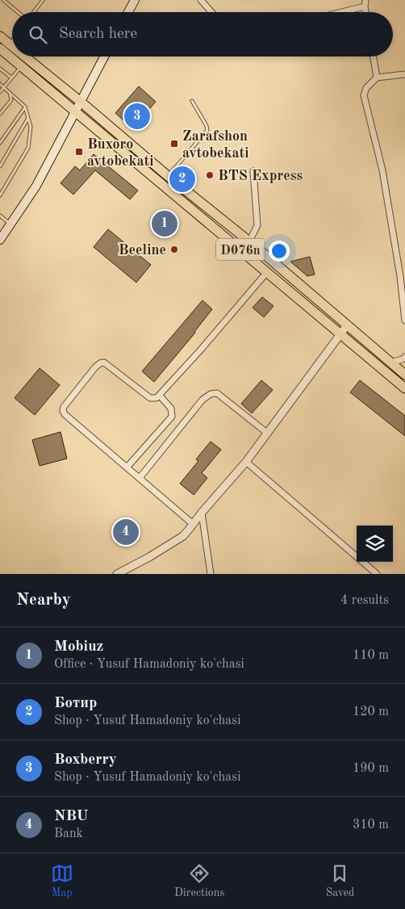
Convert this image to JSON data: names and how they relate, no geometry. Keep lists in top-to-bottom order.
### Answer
{
  "streets": {
    "main road": ["D076n"]
  },
  "places": {
    "transit": ["Zarafshon avtobekati", "Buxoro avtobekati"],
    "other": ["BTS Express", "Beeline"]
  },
  "page": {
    "search": "Search here",
    "pins": [
      "3",
      "2",
      "1",
      "4"
    ],
    "heading": ["Nearby", "4 results"],
    "list": [
      {
        "mark": "1",
        "name": "Mobiuz",
        "note": "Office · Yusuf Hamadoniy ko'chasi",
        "value": "110 m"
      },
      {
        "mark": "2",
        "name": "Ботир",
        "note": "Shop · Yusuf Hamadoniy ko'chasi",
        "value": "120 m"
      },
      {
        "mark": "3",
        "name": "Boxberry",
        "note": "Shop · Yusuf Hamadoniy ko'chasi",
        "value": "190 m"
      },
      {
        "mark": "4",
        "name": "NBU",
        "note": "Bank",
        "value": "310 m"
      }
    ],
    "nav": ["Map", "Directions", "Saved"]
  }
}
